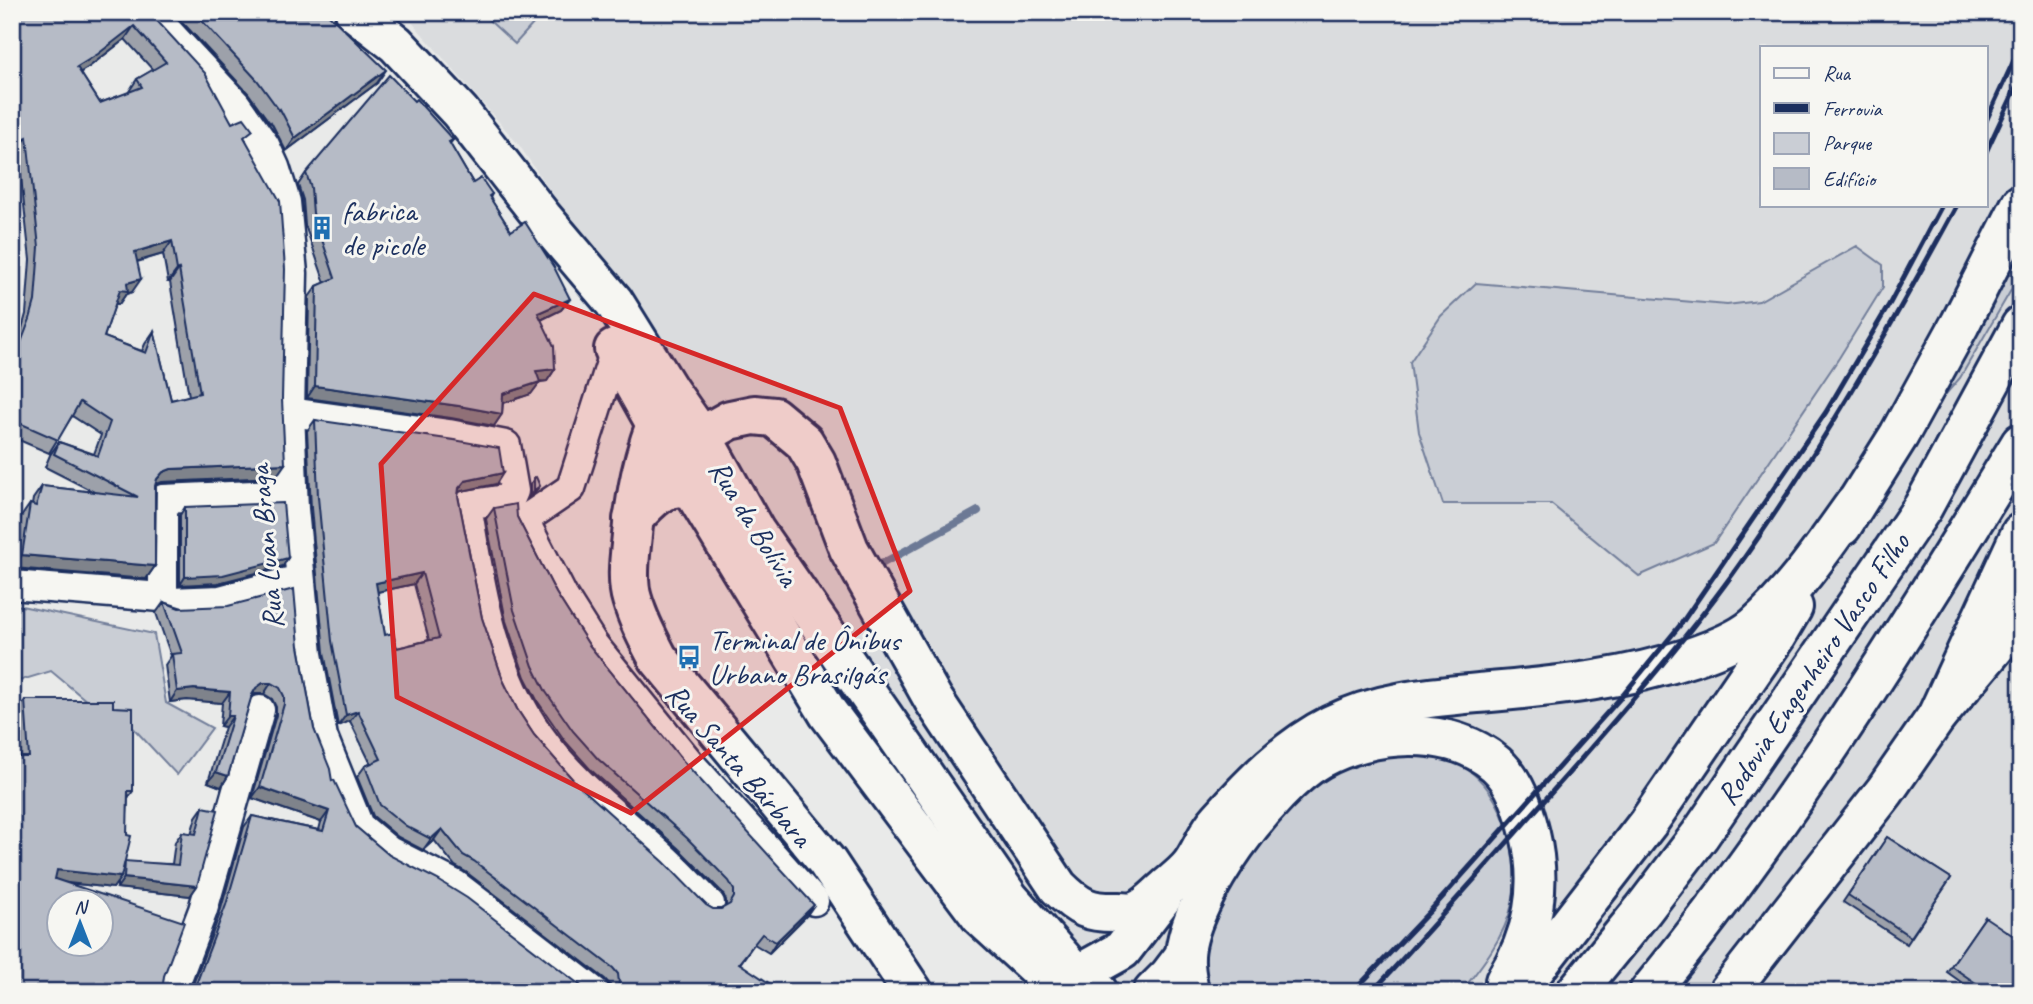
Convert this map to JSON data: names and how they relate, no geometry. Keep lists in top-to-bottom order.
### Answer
{
  "streets": {
    "main road": ["Rua da Bolívia", "Rodovia Engenheiro Vasco Filho"],
    "street": ["Rua Luan Braga", "Rua Santa Bárbara"]
  },
  "crossings": [
    ["Rua da Bolívia", "Rua Santa Bárbara"]
  ],
  "places": {
    "building": ["fabrica de picole"],
    "bus stop": ["Terminal de Ônibus Urbano Brasilgás"]
  },
  "legend": [
    "Rua",
    "Ferrovia",
    "Parque",
    "Edifício"
  ],
  "north": "top"
}
